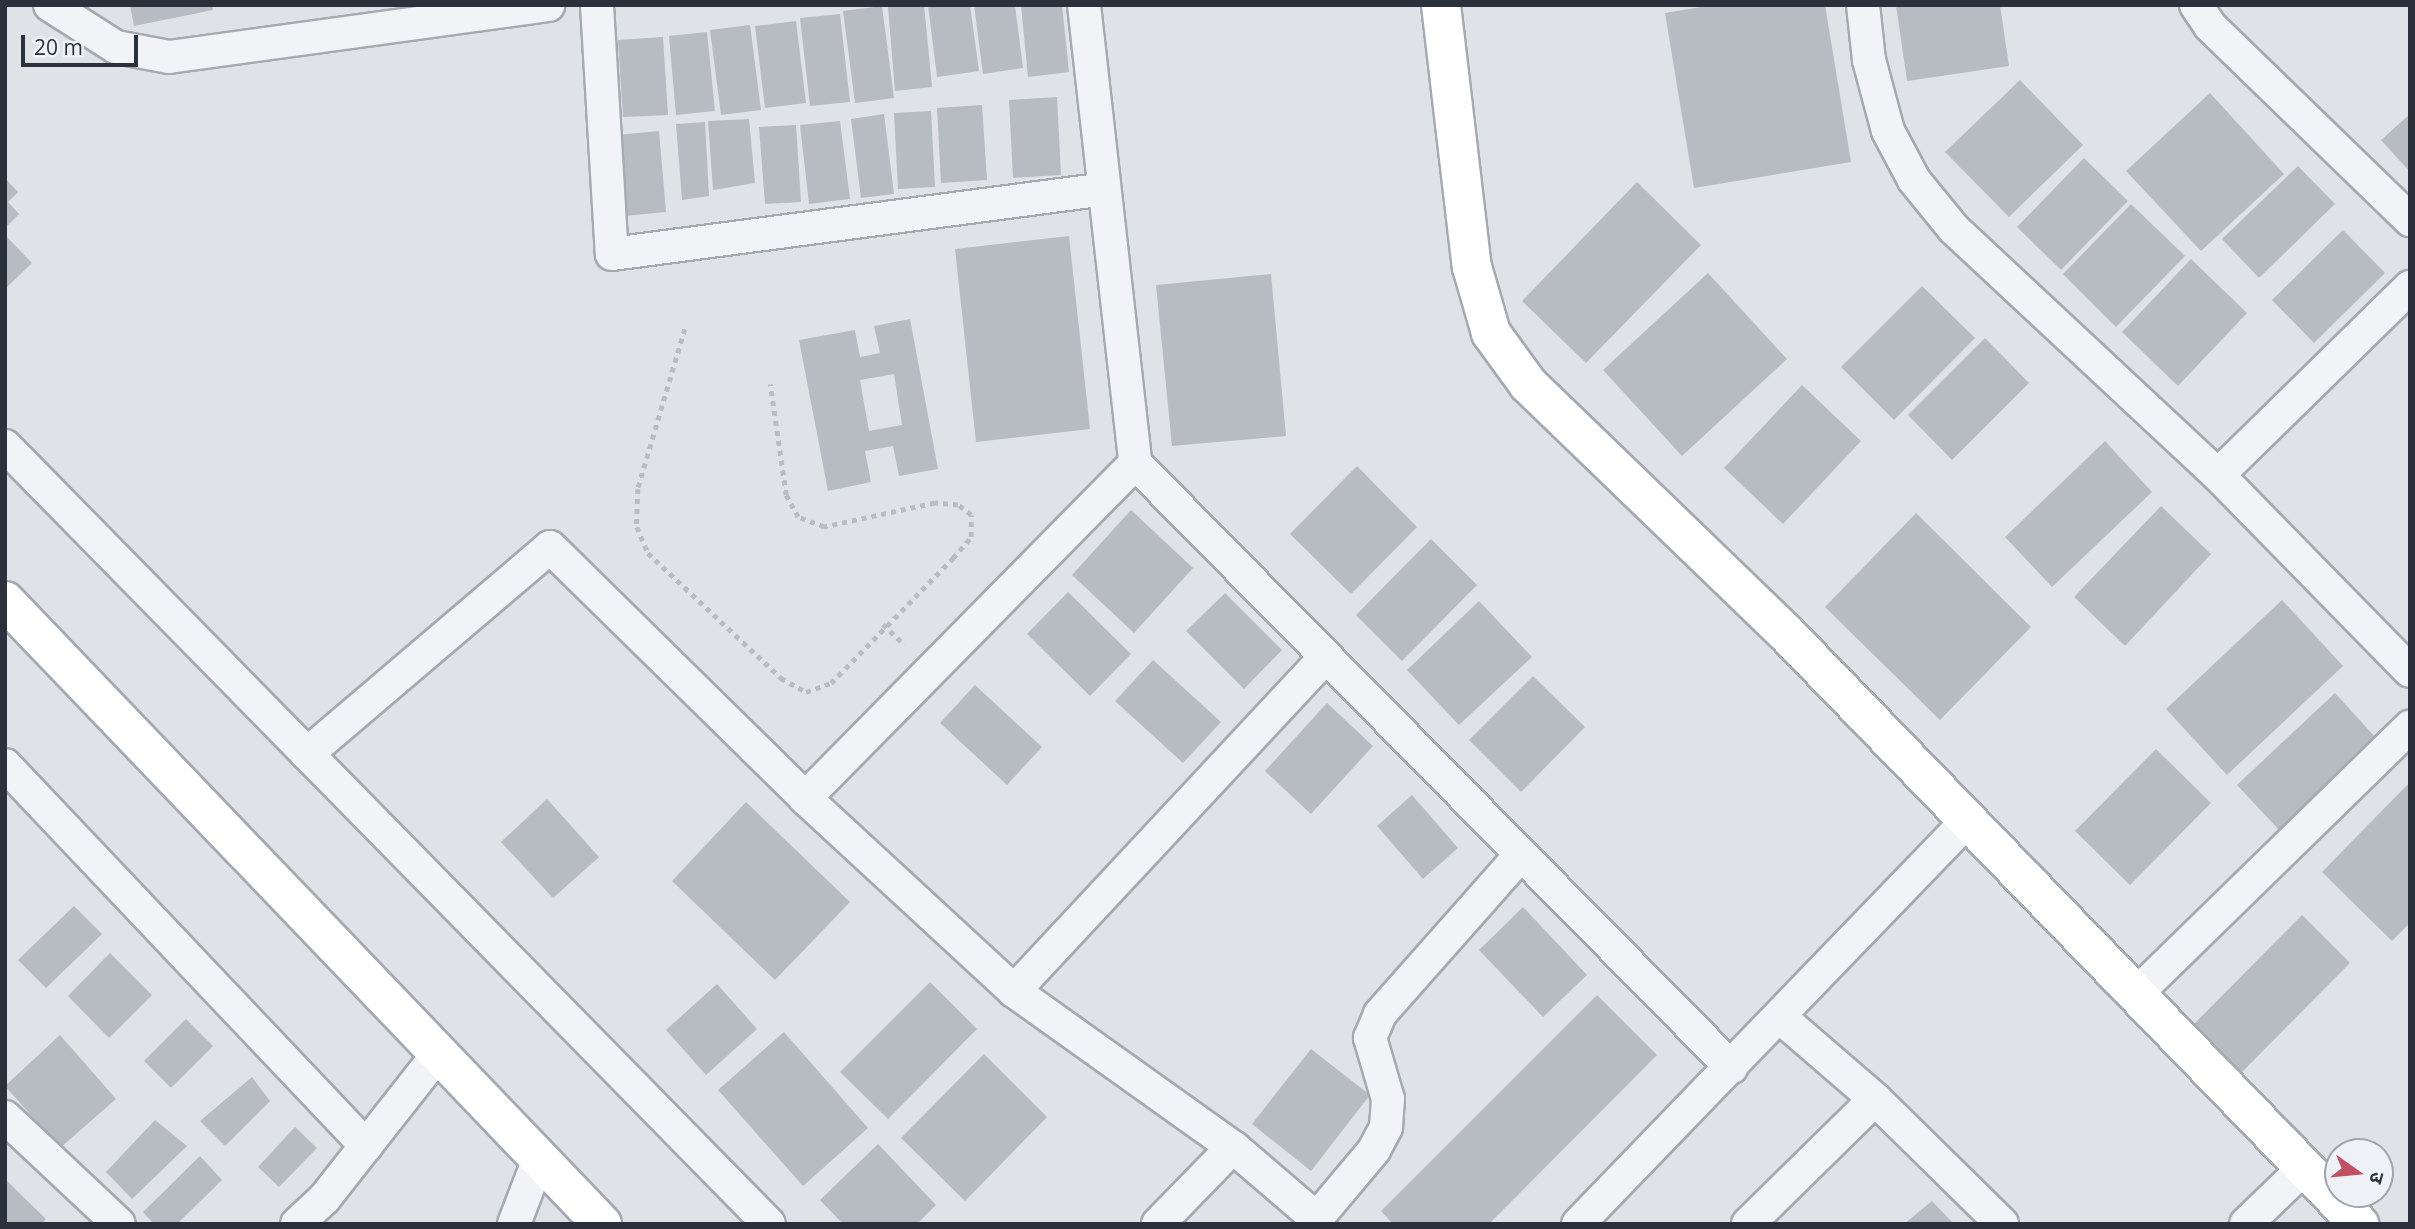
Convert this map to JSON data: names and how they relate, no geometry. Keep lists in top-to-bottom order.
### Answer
{
  "scale_bar": "20 m",
  "north": "right"
}
